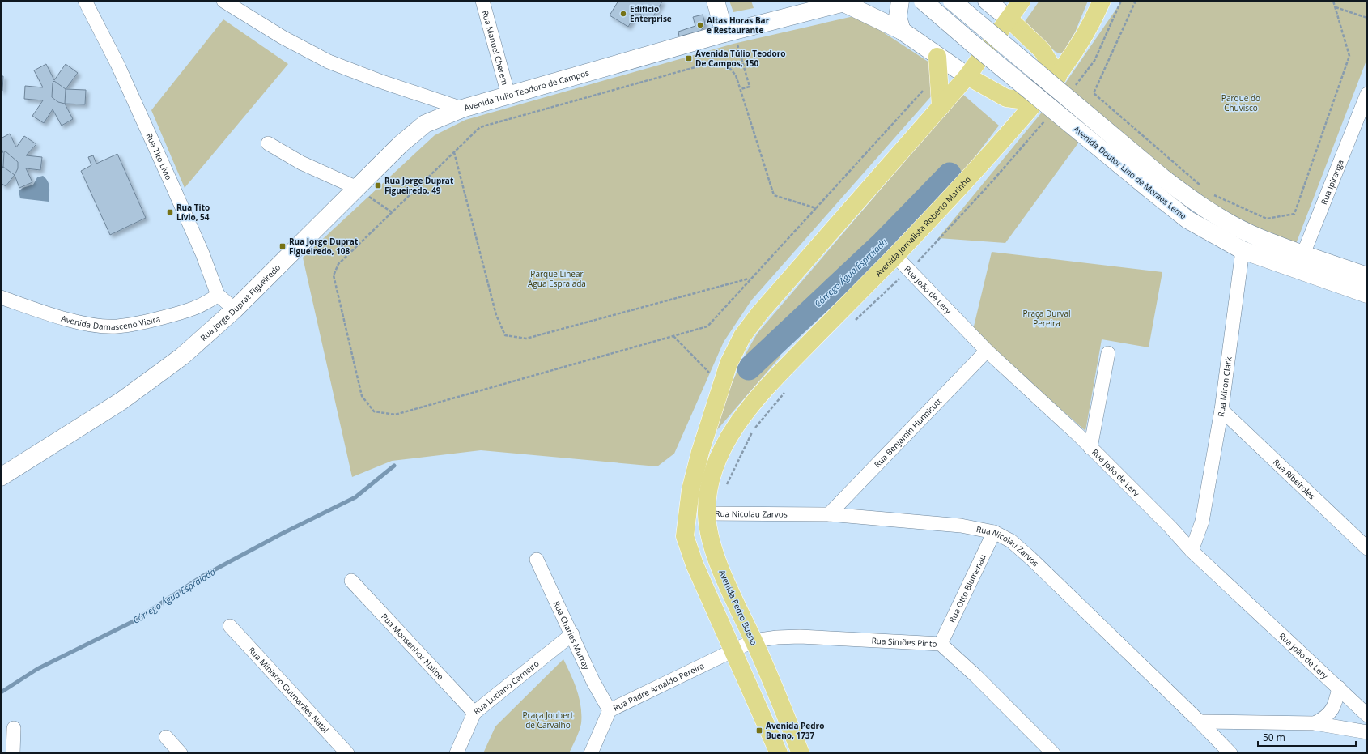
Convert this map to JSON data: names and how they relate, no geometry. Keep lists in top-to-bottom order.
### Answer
{
  "streets": {
    "main road": ["Avenida Jornalista Roberto Marinho", "Avenida Pedro Bueno"],
    "street": [
      "Rua Manuel Cherem",
      "Avenida Tulio Teodoro de Campos",
      "Rua Tito Lívio",
      "Avenida Doutor Lino de Moraes Leme",
      "Rua Ipiranga",
      "Rua João de Lery",
      "Rua Jorge Duprat Figueiredo",
      "Avenida Damasceno Vieira",
      "Rua Miron Clark",
      "Rua Benjamin Hunnicutt",
      "Rua Ribeiroles",
      "Rua Nicolau Zarvos",
      "Rua Otto Blumenau",
      "Rua Charles Murray",
      "Rua Simões Pinto",
      "Rua Monsenhor Naline",
      "Rua Padre Arnaldo Pereira",
      "Rua Luciano Carneiro",
      "Rua Ministro Guimarães Natal"
    ]
  },
  "crossings": [
    ["Rua Manuel Cherem", "Avenida Tulio Teodoro de Campos"],
    ["Avenida Tulio Teodoro de Campos", "Rua Jorge Duprat Figueiredo"],
    ["Rua Tito Lívio", "Rua Jorge Duprat Figueiredo"],
    ["Rua Tito Lívio", "Avenida Damasceno Vieira"],
    ["Avenida Doutor Lino de Moraes Leme", "Rua Ipiranga"],
    ["Avenida Doutor Lino de Moraes Leme", "Rua Miron Clark"],
    ["Avenida Jornalista Roberto Marinho", "Rua João de Lery"],
    ["Avenida Jornalista Roberto Marinho", "Avenida Pedro Bueno"],
    ["Rua João de Lery", "Rua Miron Clark"],
    ["Rua João de Lery", "Rua Benjamin Hunnicutt"],
    ["Rua Miron Clark", "Rua Ribeiroles"],
    ["Rua Benjamin Hunnicutt", "Rua Nicolau Zarvos"],
    ["Rua Nicolau Zarvos", "Rua Otto Blumenau"],
    ["Rua Nicolau Zarvos", "Avenida Pedro Bueno"],
    ["Rua Otto Blumenau", "Rua Simões Pinto"],
    ["Avenida Pedro Bueno", "Rua Simões Pinto"],
    ["Rua Charles Murray", "Rua Padre Arnaldo Pereira"],
    ["Rua Charles Murray", "Rua Luciano Carneiro"],
    ["Rua Simões Pinto", "Rua Padre Arnaldo Pereira"],
    ["Rua Monsenhor Naline", "Rua Luciano Carneiro"]
  ],
  "water": ["Córrego Água Espraiada"],
  "parks": [
    "Parque do Chuvisco",
    "Parque Linear Água Espraiada",
    "Praça Durval Pereira",
    "Praça Joubert de Carvalho"
  ],
  "places": {
    "other": ["Edifício Enterprise", "Altas Horas Bar e Restaurante"],
    "transit": [
      "Avenida Túlio Teodoro De Campos, 150",
      "Rua Jorge Duprat Figueiredo, 49",
      "Rua Tito Lívio, 54",
      "Rua Jorge Duprat Figueiredo, 108",
      "Avenida Pedro Bueno, 1737"
    ]
  },
  "scale_bar": "50 m"
}
